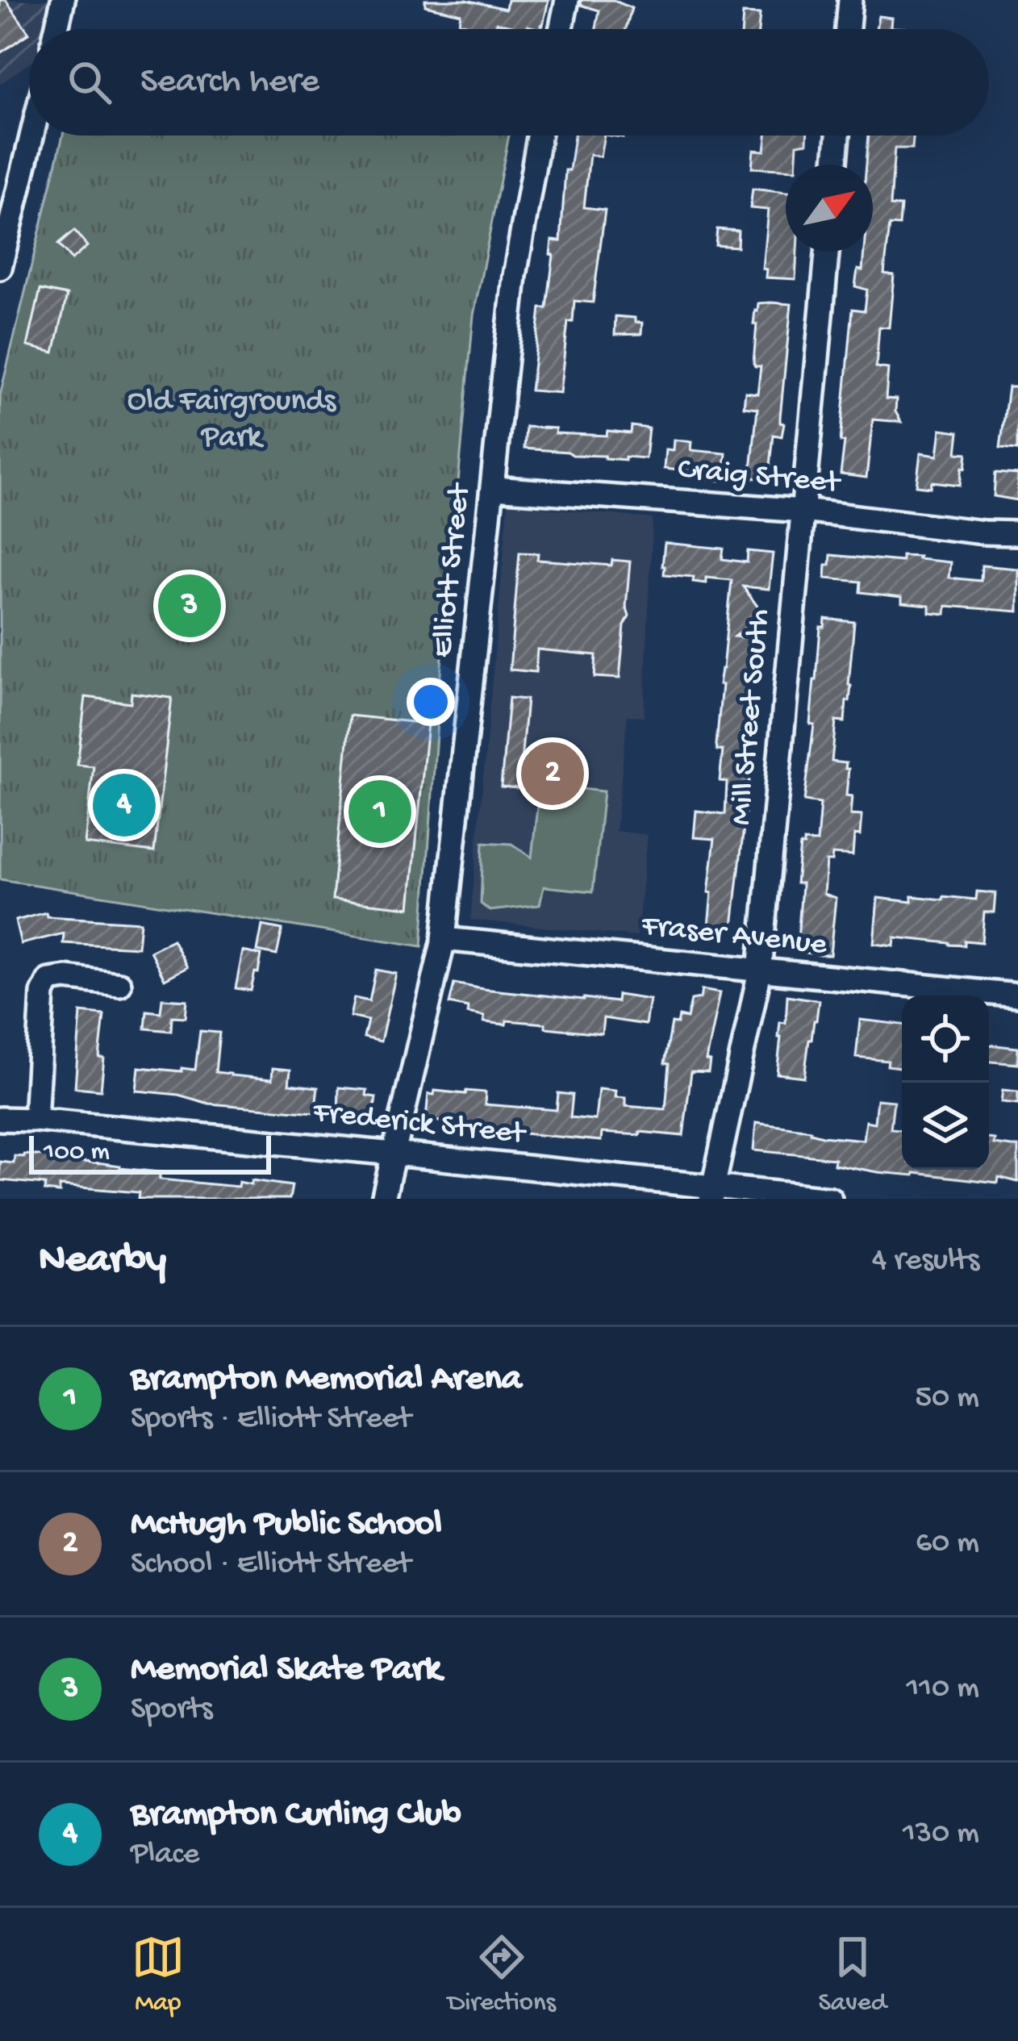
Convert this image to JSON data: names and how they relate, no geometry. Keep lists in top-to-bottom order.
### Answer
{
  "streets": {
    "street": [
      "Craig Street",
      "Elliott Street",
      "Mill Street South",
      "Fraser Avenue",
      "Frederick Street"
    ]
  },
  "crossings": [
    ["Craig Street", "Elliott Street"],
    ["Craig Street", "Mill Street South"],
    ["Elliott Street", "Fraser Avenue"],
    ["Elliott Street", "Frederick Street"],
    ["Mill Street South", "Fraser Avenue"],
    ["Mill Street South", "Frederick Street"]
  ],
  "parks": ["Old Fairgrounds Park"],
  "scale_bar": "100 m",
  "north": "top right",
  "page": {
    "search": "Search here",
    "pins": [
      "3",
      "2",
      "4",
      "1"
    ],
    "scale": "100 m",
    "heading": ["Nearby", "4 results"],
    "list": [
      {
        "mark": "1",
        "name": "Brampton Memorial Arena",
        "note": "Sports · Elliott Street",
        "value": "50 m"
      },
      {
        "mark": "2",
        "name": "McHugh Public School",
        "note": "School · Elliott Street",
        "value": "60 m"
      },
      {
        "mark": "3",
        "name": "Memorial Skate Park",
        "note": "Sports",
        "value": "110 m"
      },
      {
        "mark": "4",
        "name": "Brampton Curling Club",
        "note": "Place",
        "value": "130 m"
      }
    ],
    "nav": ["Map", "Directions", "Saved"]
  }
}
